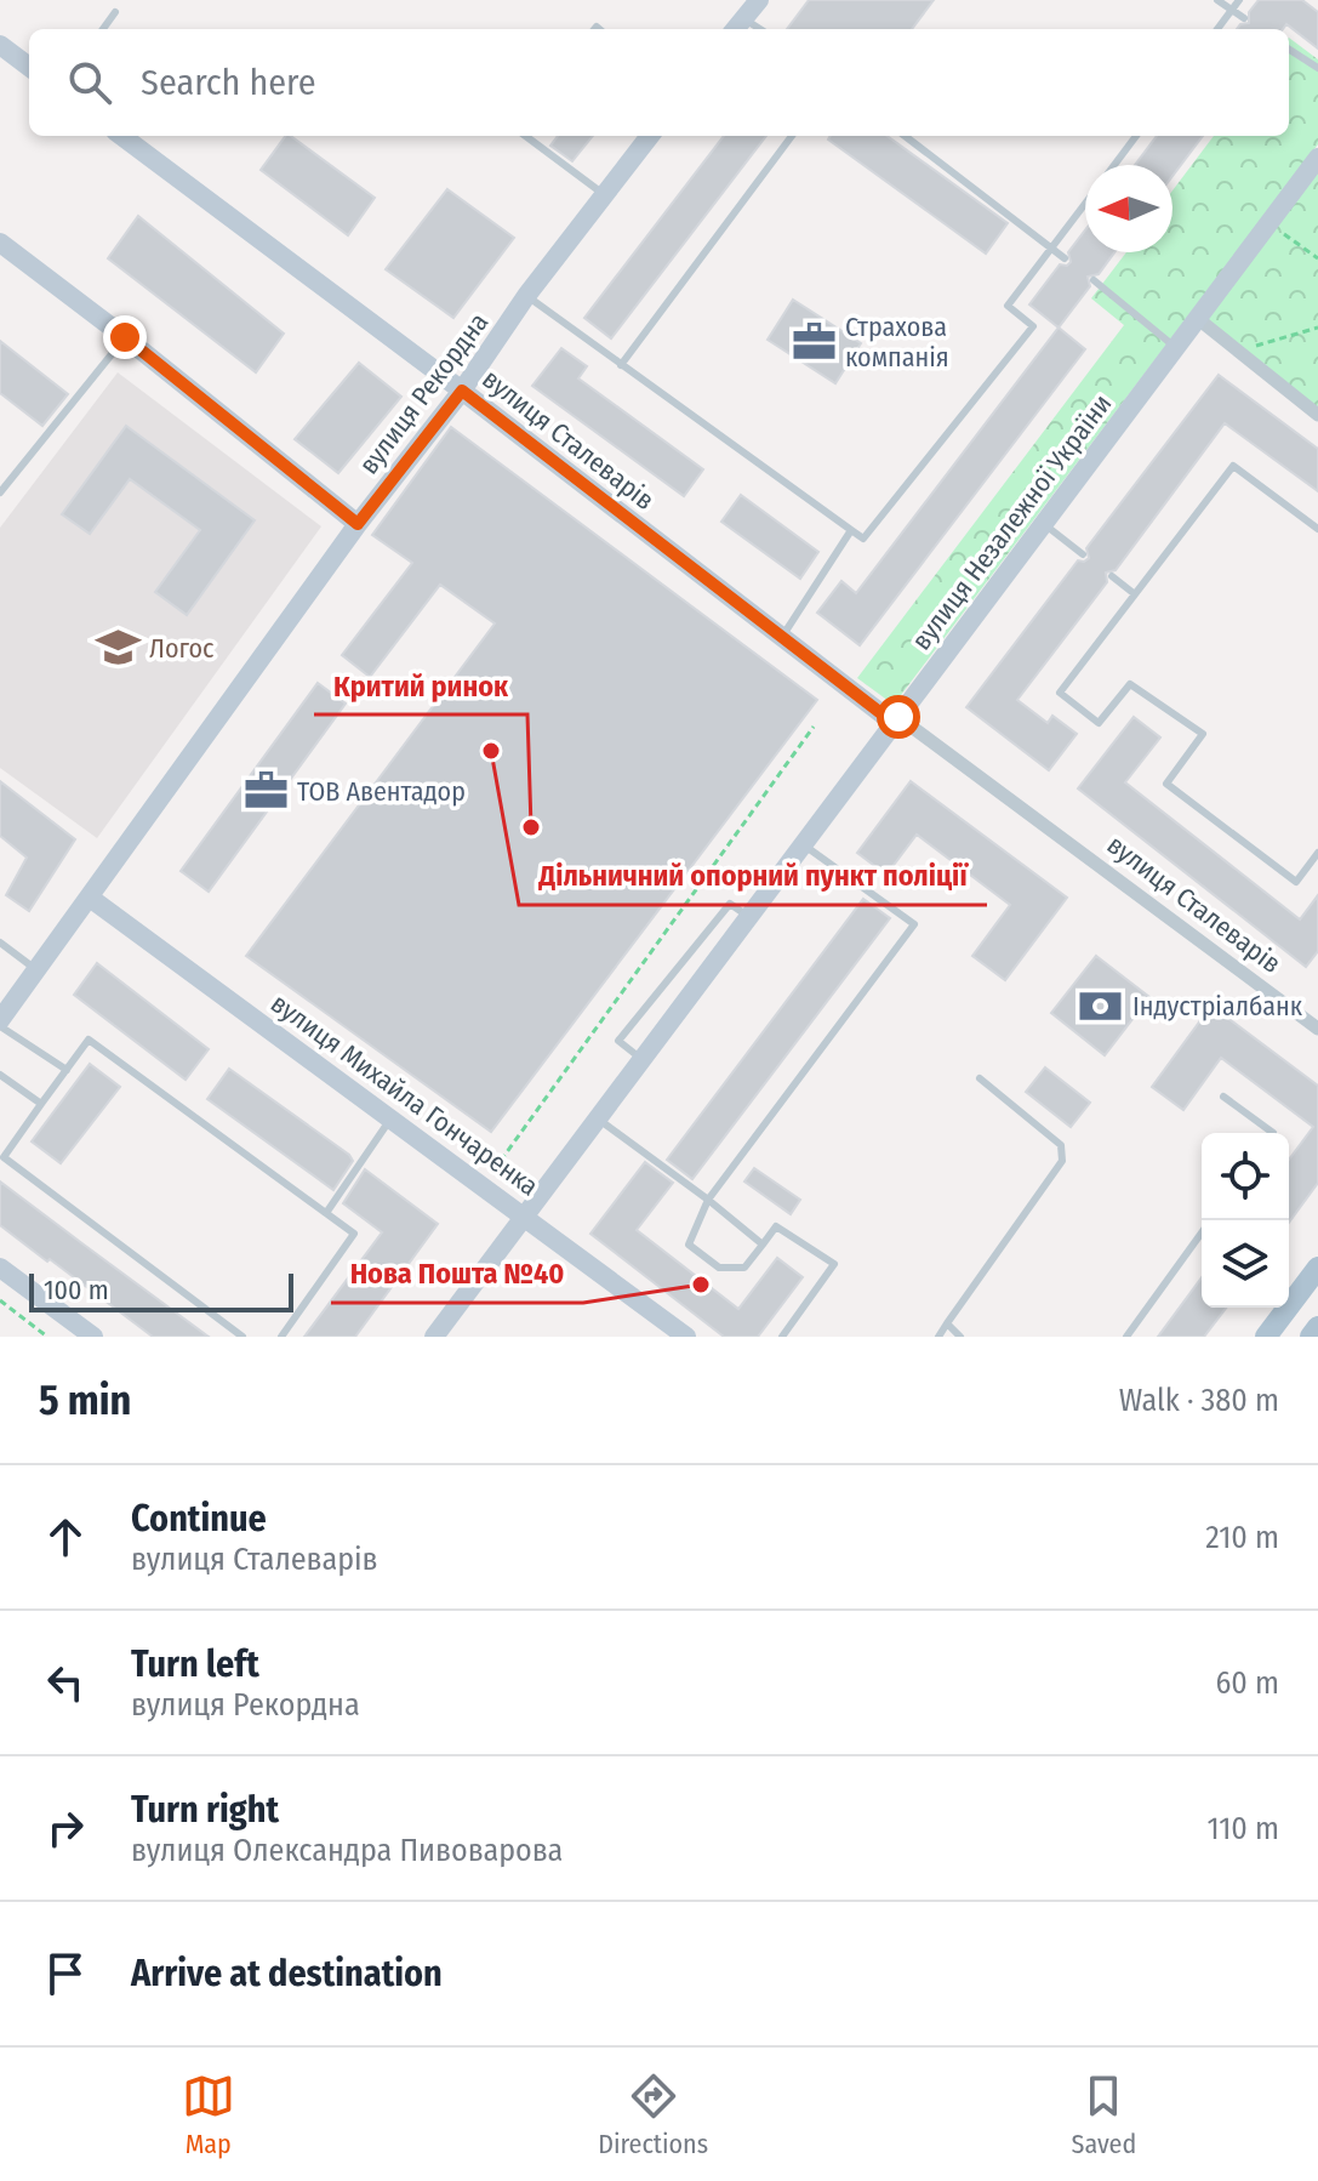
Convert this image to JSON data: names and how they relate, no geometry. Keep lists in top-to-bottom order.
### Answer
{
  "streets": {
    "street": [
      "вулиця Рекордна",
      "вулиця Сталеварів",
      "вулиця Незалежної України",
      "вулиця Михайла Гончаренка"
    ]
  },
  "crossings": [
    ["вулиця Рекордна", "вулиця Сталеварів"],
    ["вулиця Рекордна", "вулиця Михайла Гончаренка"],
    ["вулиця Сталеварів", "вулиця Незалежної України"],
    ["вулиця Незалежної України", "вулиця Михайла Гончаренка"]
  ],
  "places": {
    "office": ["Страхова компанія", "ТОВ Авентадор"],
    "school or university": ["Логос"],
    "other": ["Дільничний опорний пункт поліції", "Критий ринок", "Нова Пошта №40"],
    "bank": ["Індустріалбанк"]
  },
  "scale_bar": "100 m",
  "north": "left",
  "page": {
    "search": "Search here",
    "scale": "100 m",
    "heading": ["5 min", "Walk · 380 m"],
    "list": [
      ["Continue", "вулиця Сталеварів", "210 m"],
      ["Turn left", "вулиця Рекордна", "60 m"],
      ["Turn right", "вулиця Олександра Пивоварова", "110 m"],
      "Arrive at destination"
    ],
    "nav": ["Map", "Directions", "Saved"]
  }
}
